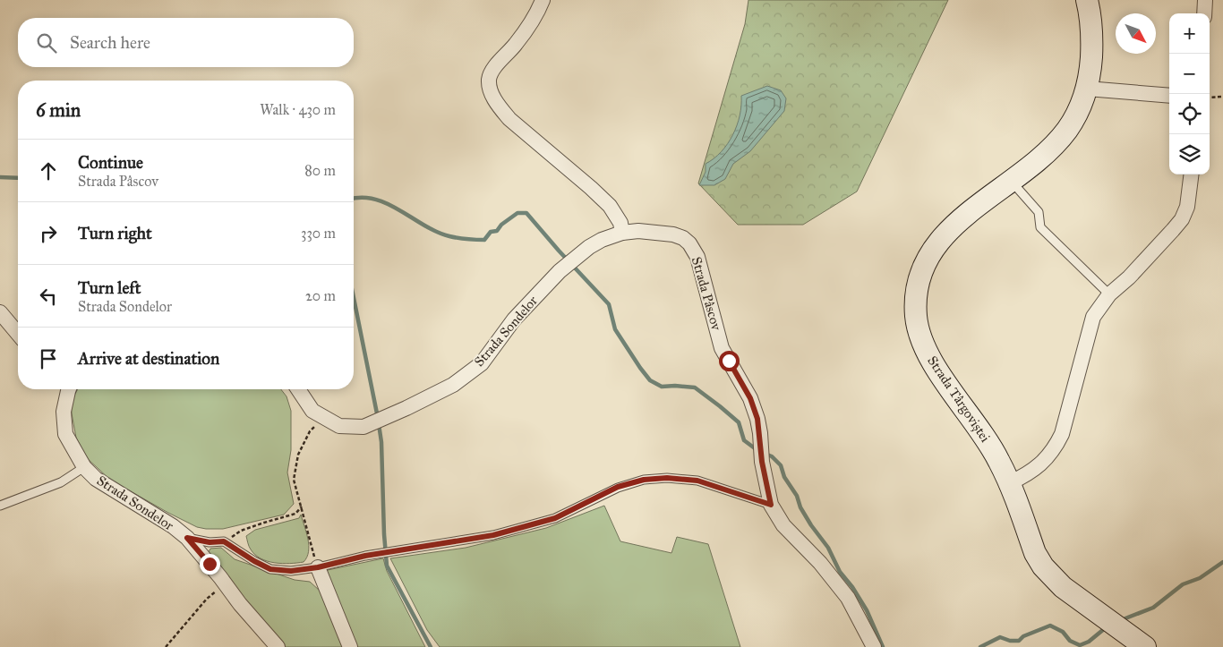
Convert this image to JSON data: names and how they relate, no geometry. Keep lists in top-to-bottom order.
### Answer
{
  "streets": {
    "main road": ["Strada Târgoviștei"],
    "street": ["Strada Pâscov", "Strada Sondelor"]
  },
  "crossings": [
    ["Strada Pâscov", "Strada Sondelor"]
  ],
  "north": "bottom right",
  "page": {
    "map_buttons": ["+", "−"],
    "search": "Search here",
    "heading": ["6 min", "Walk · 430 m"],
    "list": [
      ["Continue", "Strada Pâscov", "80 m"],
      ["Turn right", "330 m"],
      ["Turn left", "Strada Sondelor", "20 m"],
      "Arrive at destination"
    ]
  }
}
